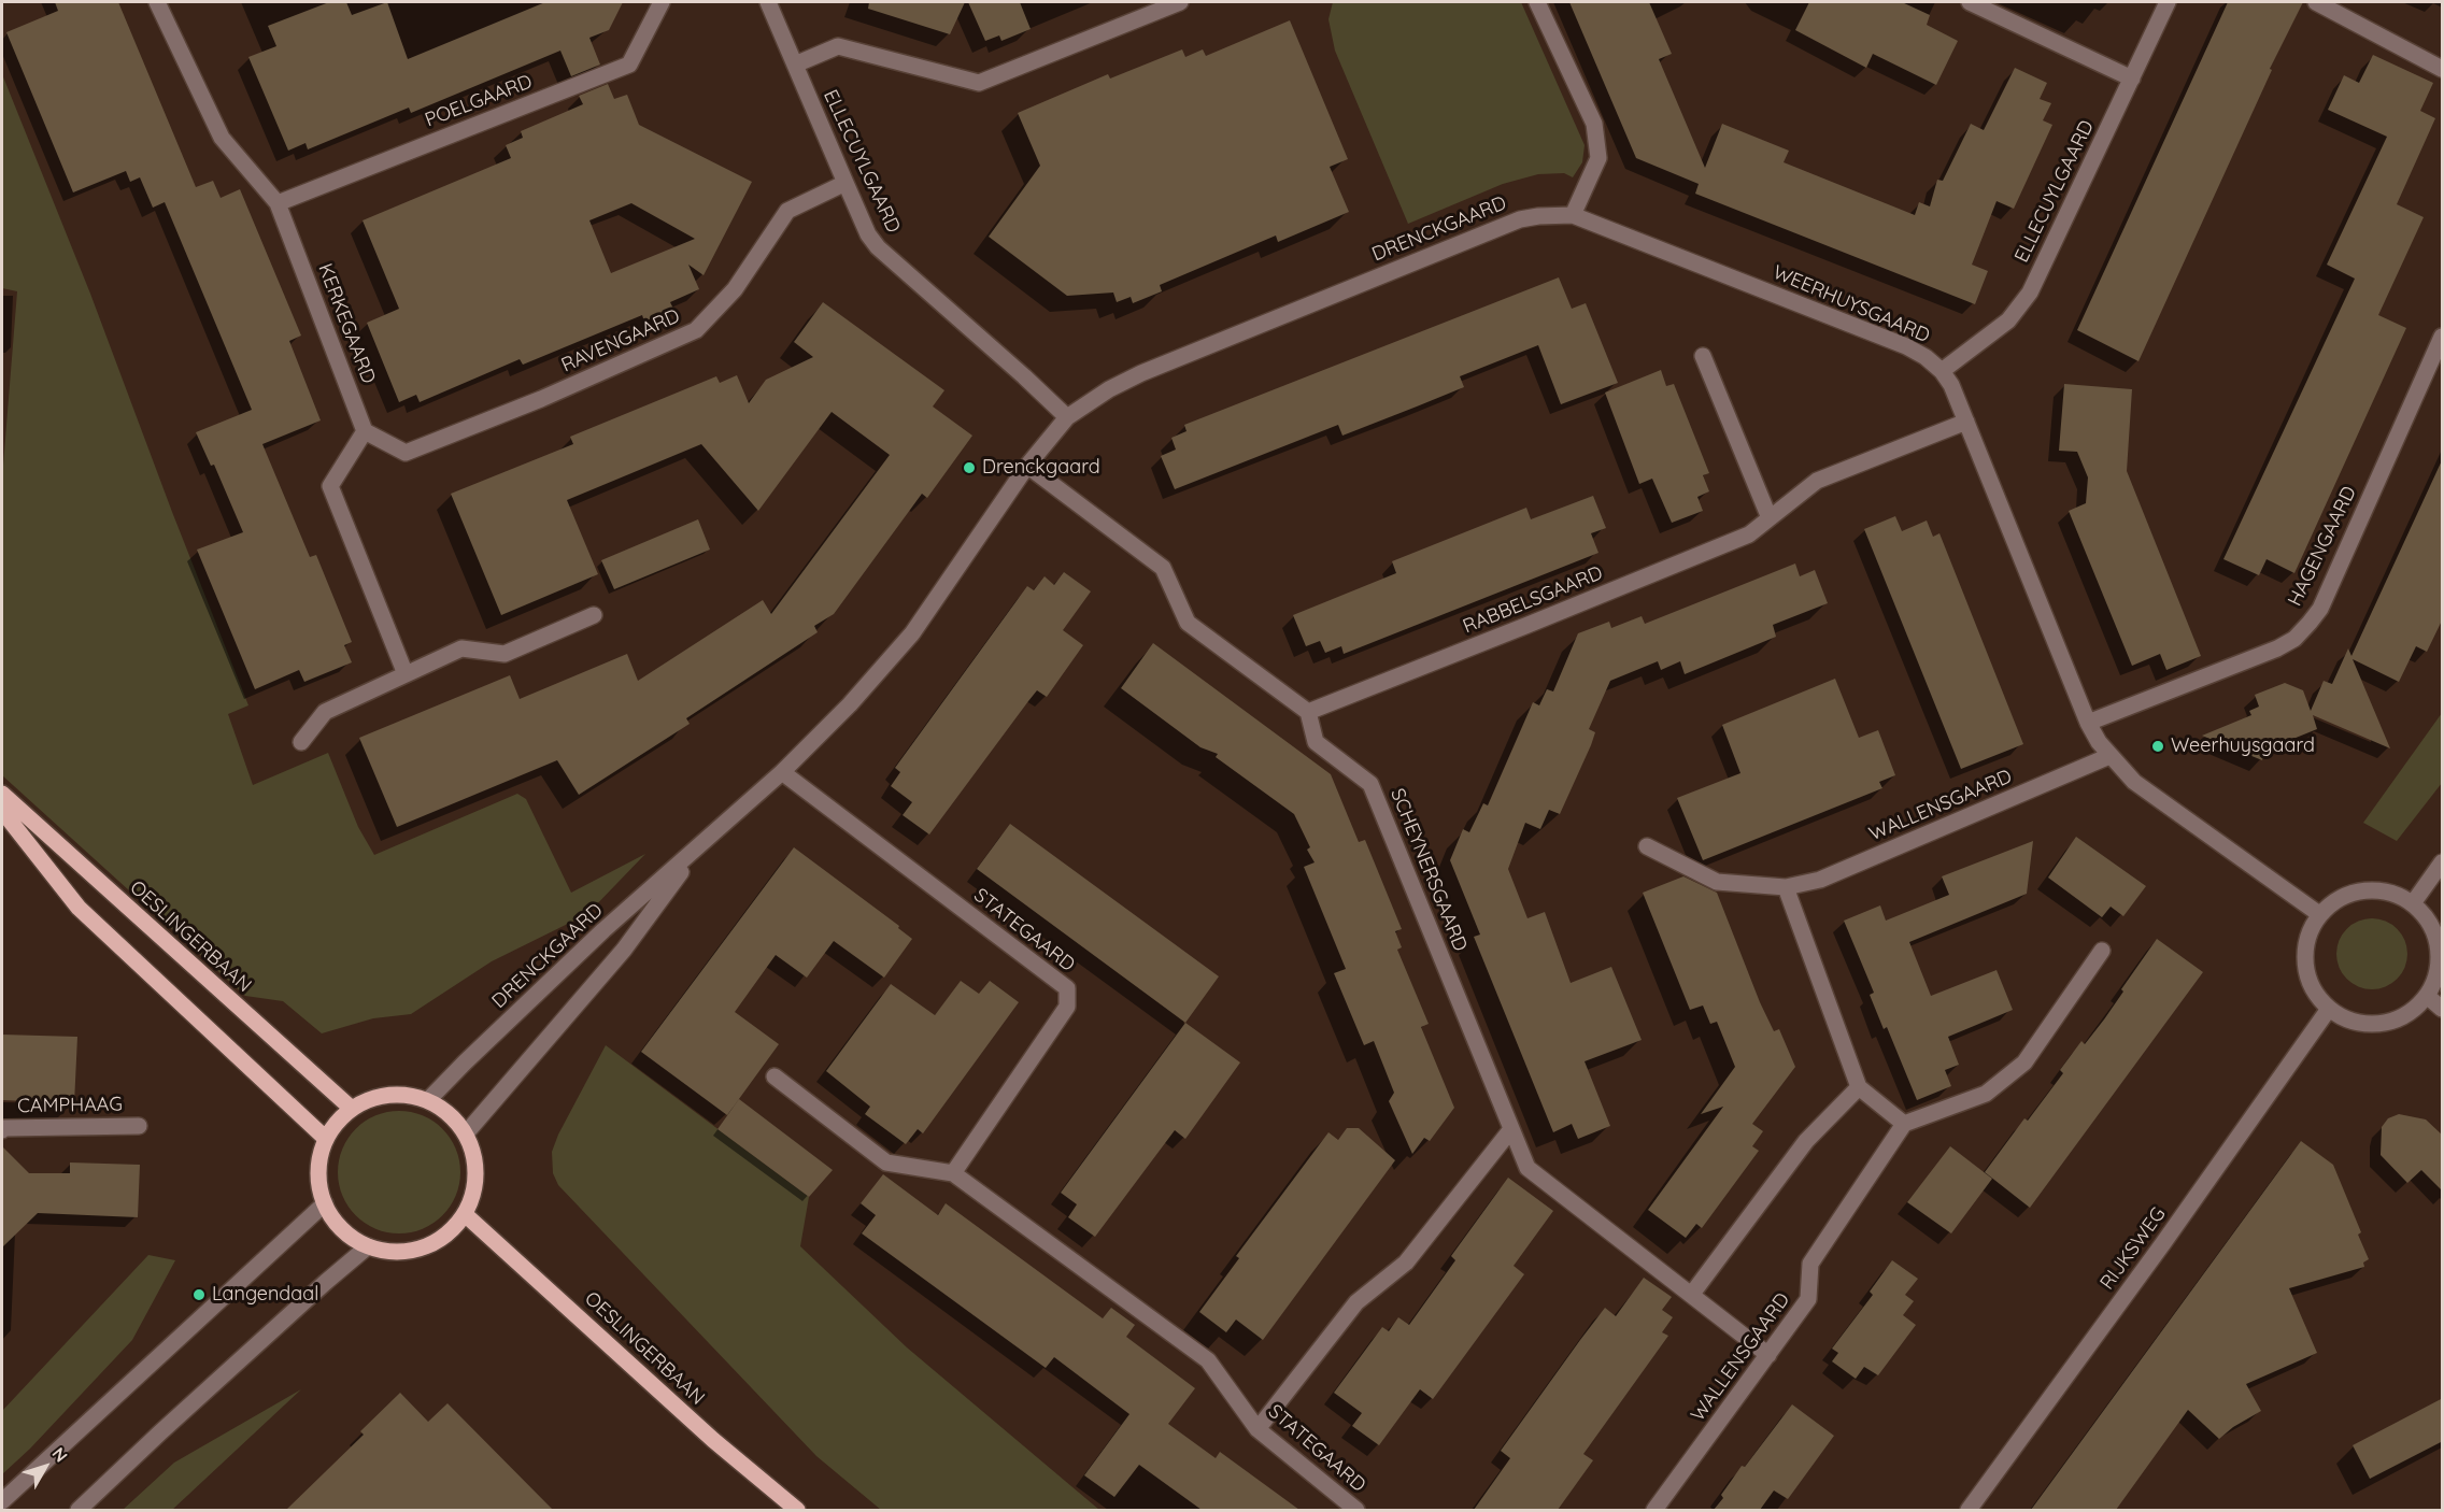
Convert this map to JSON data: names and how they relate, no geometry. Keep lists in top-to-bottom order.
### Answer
{
  "streets": {
    "main road": ["OESLINGERBAAN"],
    "street": [
      "POELGAARD",
      "ELLECUYLGAARD",
      "DRENCKGAARD",
      "WEERHUYSGAARD",
      "KERKEGAARD",
      "RAVENGAARD",
      "HAGENGAARD",
      "RABBELSGAARD",
      "WALLENSGAARD",
      "SCHEYNERSGAARD",
      "STATEGAARD",
      "CAMPHAAG",
      "RIJKSWEG"
    ]
  },
  "crossings": [
    ["POELGAARD", "KERKEGAARD"],
    ["ELLECUYLGAARD", "DRENCKGAARD"],
    ["ELLECUYLGAARD", "WEERHUYSGAARD"],
    ["ELLECUYLGAARD", "RAVENGAARD"],
    ["DRENCKGAARD", "WEERHUYSGAARD"],
    ["DRENCKGAARD", "STATEGAARD"],
    ["DRENCKGAARD", "OESLINGERBAAN"],
    ["WEERHUYSGAARD", "HAGENGAARD"],
    ["WEERHUYSGAARD", "RABBELSGAARD"],
    ["WEERHUYSGAARD", "WALLENSGAARD"],
    ["WEERHUYSGAARD", "RIJKSWEG"],
    ["KERKEGAARD", "RAVENGAARD"],
    ["RABBELSGAARD", "SCHEYNERSGAARD"],
    ["WALLENSGAARD", "SCHEYNERSGAARD"]
  ],
  "places": ["Drenckgaard", "Weerhuysgaard", "Langendaal"],
  "north": "top right"
}
